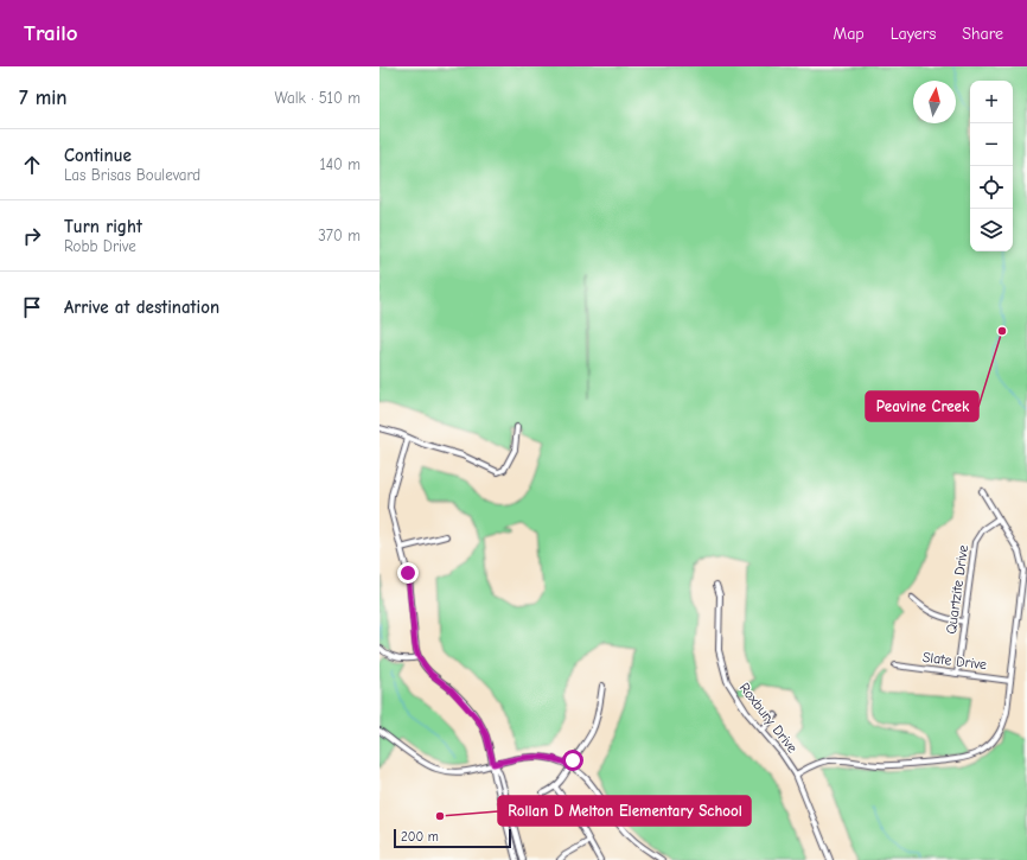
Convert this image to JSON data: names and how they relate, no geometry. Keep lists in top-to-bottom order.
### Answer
{
  "streets": {
    "street": ["Quartzite Drive", "Slate Drive", "Roxbury Drive"]
  },
  "crossings": [
    ["Quartzite Drive", "Slate Drive"]
  ],
  "places": ["Peavine Creek", "Rollan D Melton Elementary School"],
  "scale_bar": "200 m",
  "north": "top",
  "page": {
    "header": "Trailo",
    "nav": ["Map", "Layers", "Share"],
    "heading": ["7 min", "Walk · 510 m"],
    "map_buttons": ["+", "−"],
    "list": [
      ["Continue", "Las Brisas Boulevard", "140 m"],
      ["Turn right", "Robb Drive", "370 m"],
      "Arrive at destination"
    ],
    "scale": "200 m"
  }
}
